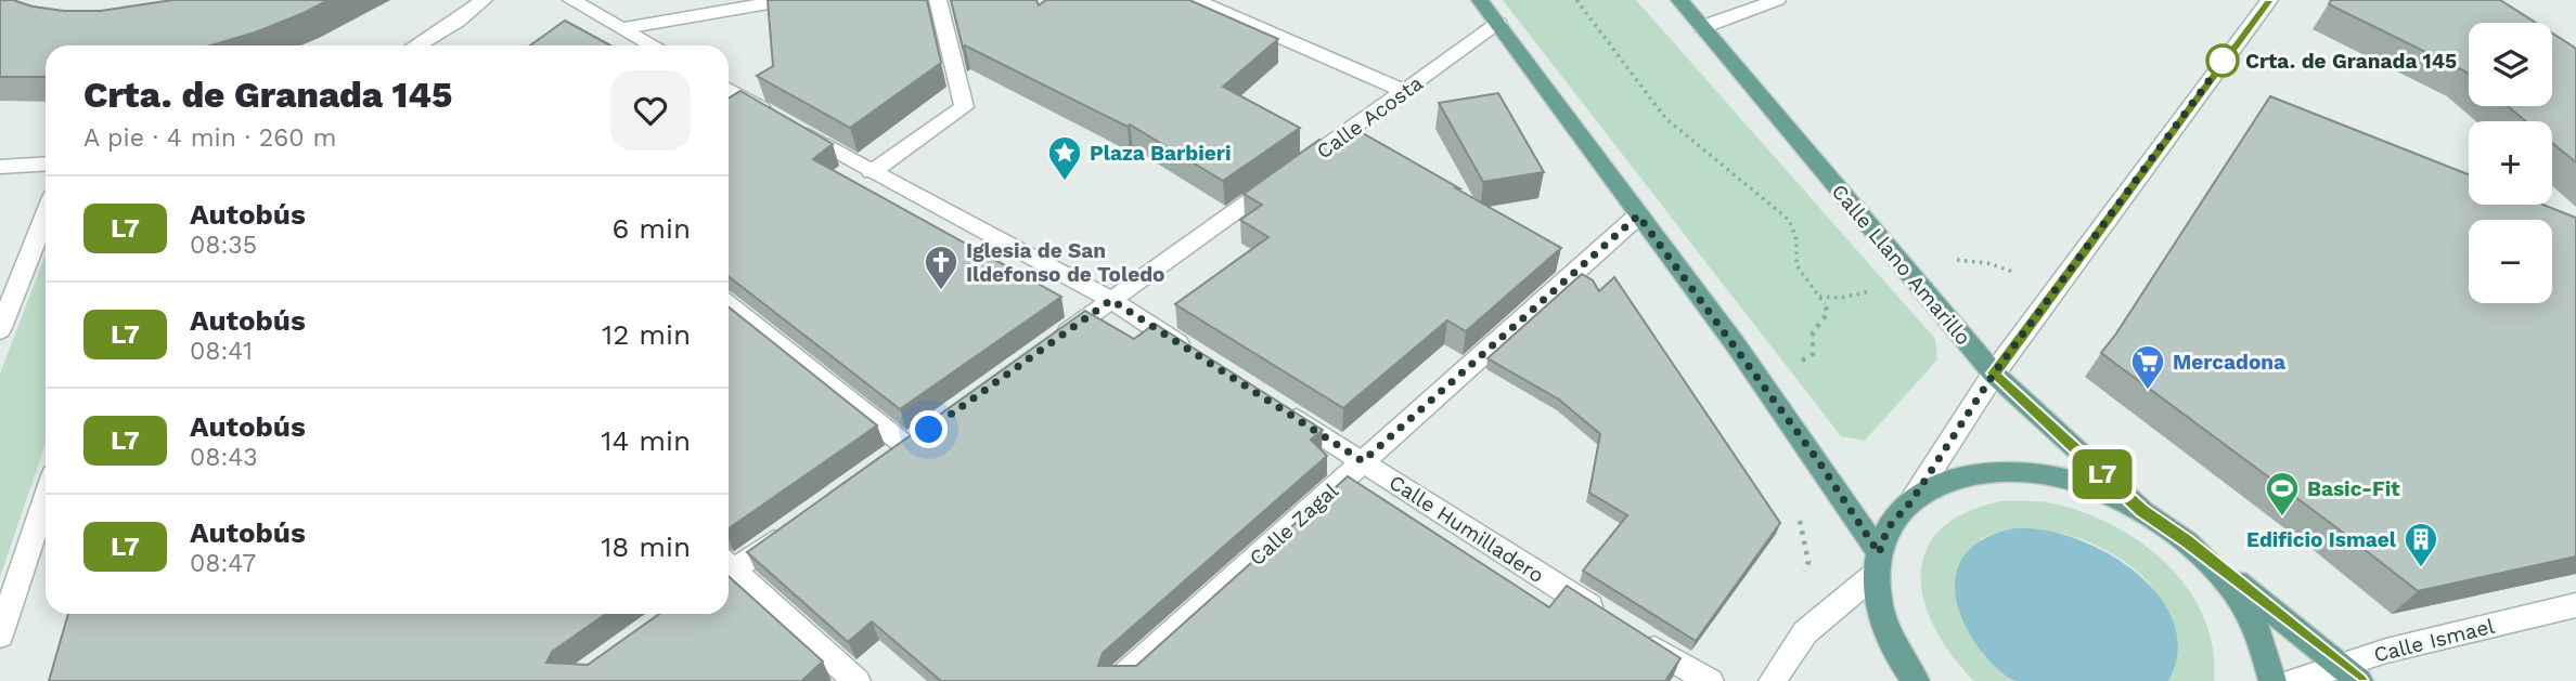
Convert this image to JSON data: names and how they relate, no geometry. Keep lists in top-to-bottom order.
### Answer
{
  "streets": {
    "main road": ["Calle Llano Amarillo"],
    "street": [
      "Calle Acosta",
      "Calle Zagal",
      "Calle Humilladero",
      "Calle Ismael"
    ]
  },
  "crossings": [
    ["Calle Zagal", "Calle Humilladero"]
  ],
  "places": {
    "other": ["Crta. de Granada 145"],
    "place": ["Plaza Barbieri"],
    "church": ["Iglesia de San Ildefonso de Toledo"],
    "supermarket": ["Mercadona"],
    "sports": ["Basic-Fit"],
    "building": ["Edificio Ismael"]
  },
  "lines": ["bus line L7"],
  "page": {
    "on_map": "L7",
    "map_buttons": ["+", "−"],
    "heading": ["Crta. de Granada 145", "A pie · 4 min · 260 m"],
    "list": [
      {
        "mark": "L7",
        "name": "Autobús",
        "note": "08:35",
        "value": "6 min"
      },
      {
        "mark": "L7",
        "name": "Autobús",
        "note": "08:41",
        "value": "12 min"
      },
      {
        "mark": "L7",
        "name": "Autobús",
        "note": "08:43",
        "value": "14 min"
      },
      {
        "mark": "L7",
        "name": "Autobús",
        "note": "08:47",
        "value": "18 min"
      }
    ]
  }
}
